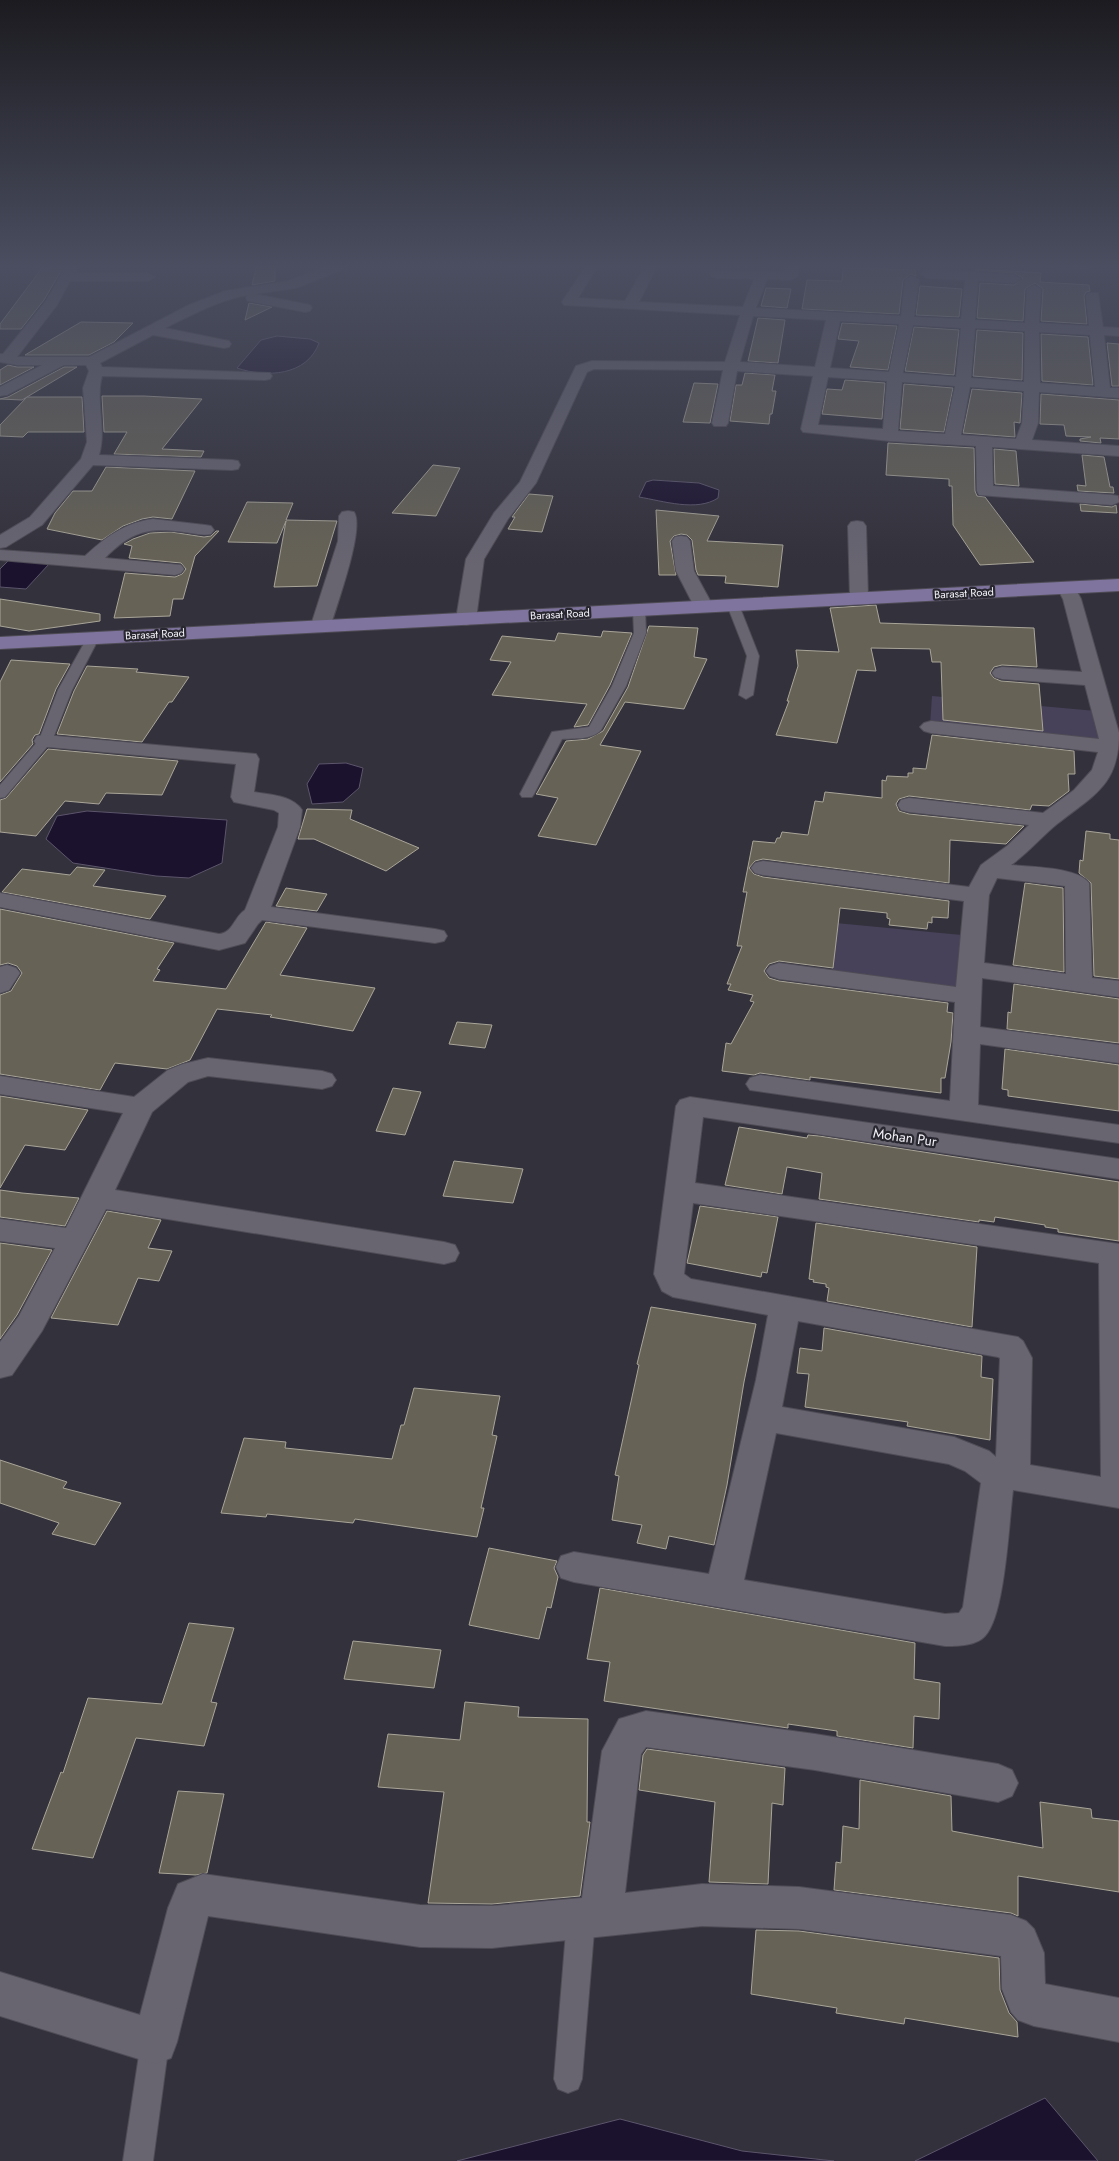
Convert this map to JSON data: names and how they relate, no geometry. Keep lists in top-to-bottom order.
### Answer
{
  "streets": {
    "main road": ["Barasat Road"],
    "street": ["Mohan Pur"]
  }
}
